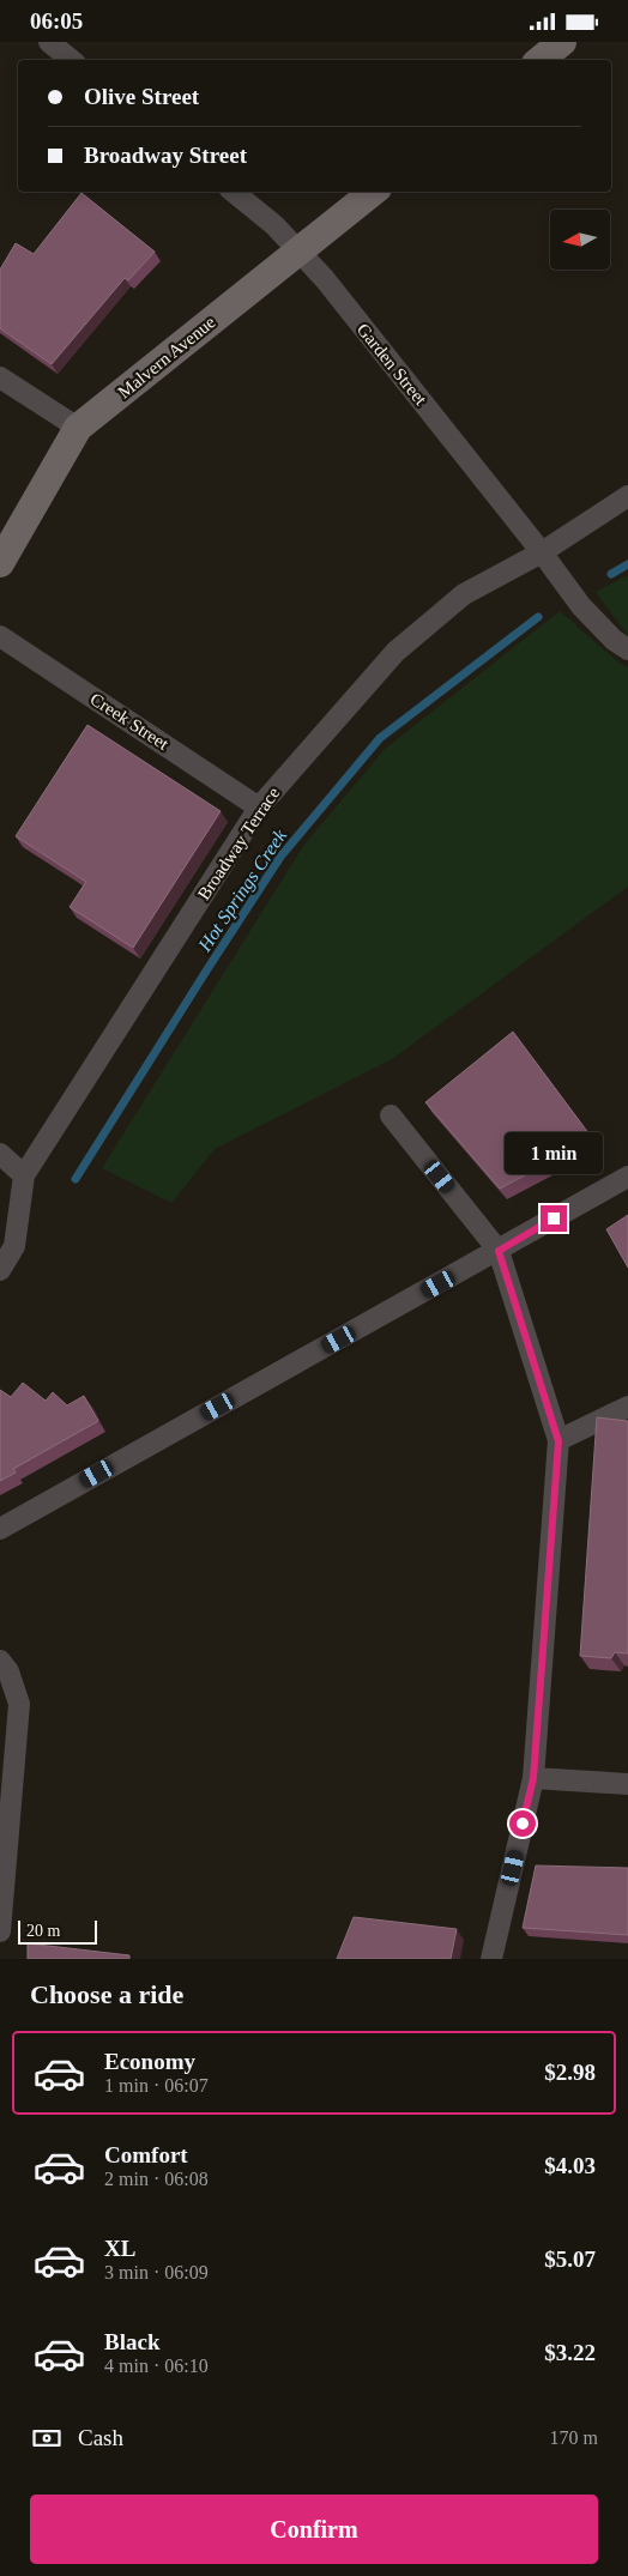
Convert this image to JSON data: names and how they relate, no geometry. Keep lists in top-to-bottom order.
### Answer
{
  "streets": {
    "main road": ["Malvern Avenue"],
    "street": ["Garden Street", "Creek Street", "Broadway Terrace"]
  },
  "crossings": [
    ["Malvern Avenue", "Garden Street"],
    ["Garden Street", "Broadway Terrace"],
    ["Creek Street", "Broadway Terrace"]
  ],
  "water": ["Hot Springs Creek"],
  "scale_bar": "20 m",
  "north": "left",
  "page": {
    "status": "06:05",
    "banner": ["Olive Street", "Broadway Street"],
    "bubble": "1 min",
    "scale": "20 m",
    "heading": "Choose a ride",
    "list": [
      {
        "name": "Economy",
        "note": "1 min · 06:07",
        "value": "$2.98"
      },
      {
        "name": "Comfort",
        "note": "2 min · 06:08",
        "value": "$4.03"
      },
      {
        "name": "XL",
        "note": "3 min · 06:09",
        "value": "$5.07"
      },
      {
        "name": "Black",
        "note": "4 min · 06:10",
        "value": "$3.22"
      }
    ],
    "pay": ["Cash", "170 m"],
    "buttons": "Confirm"
  }
}
